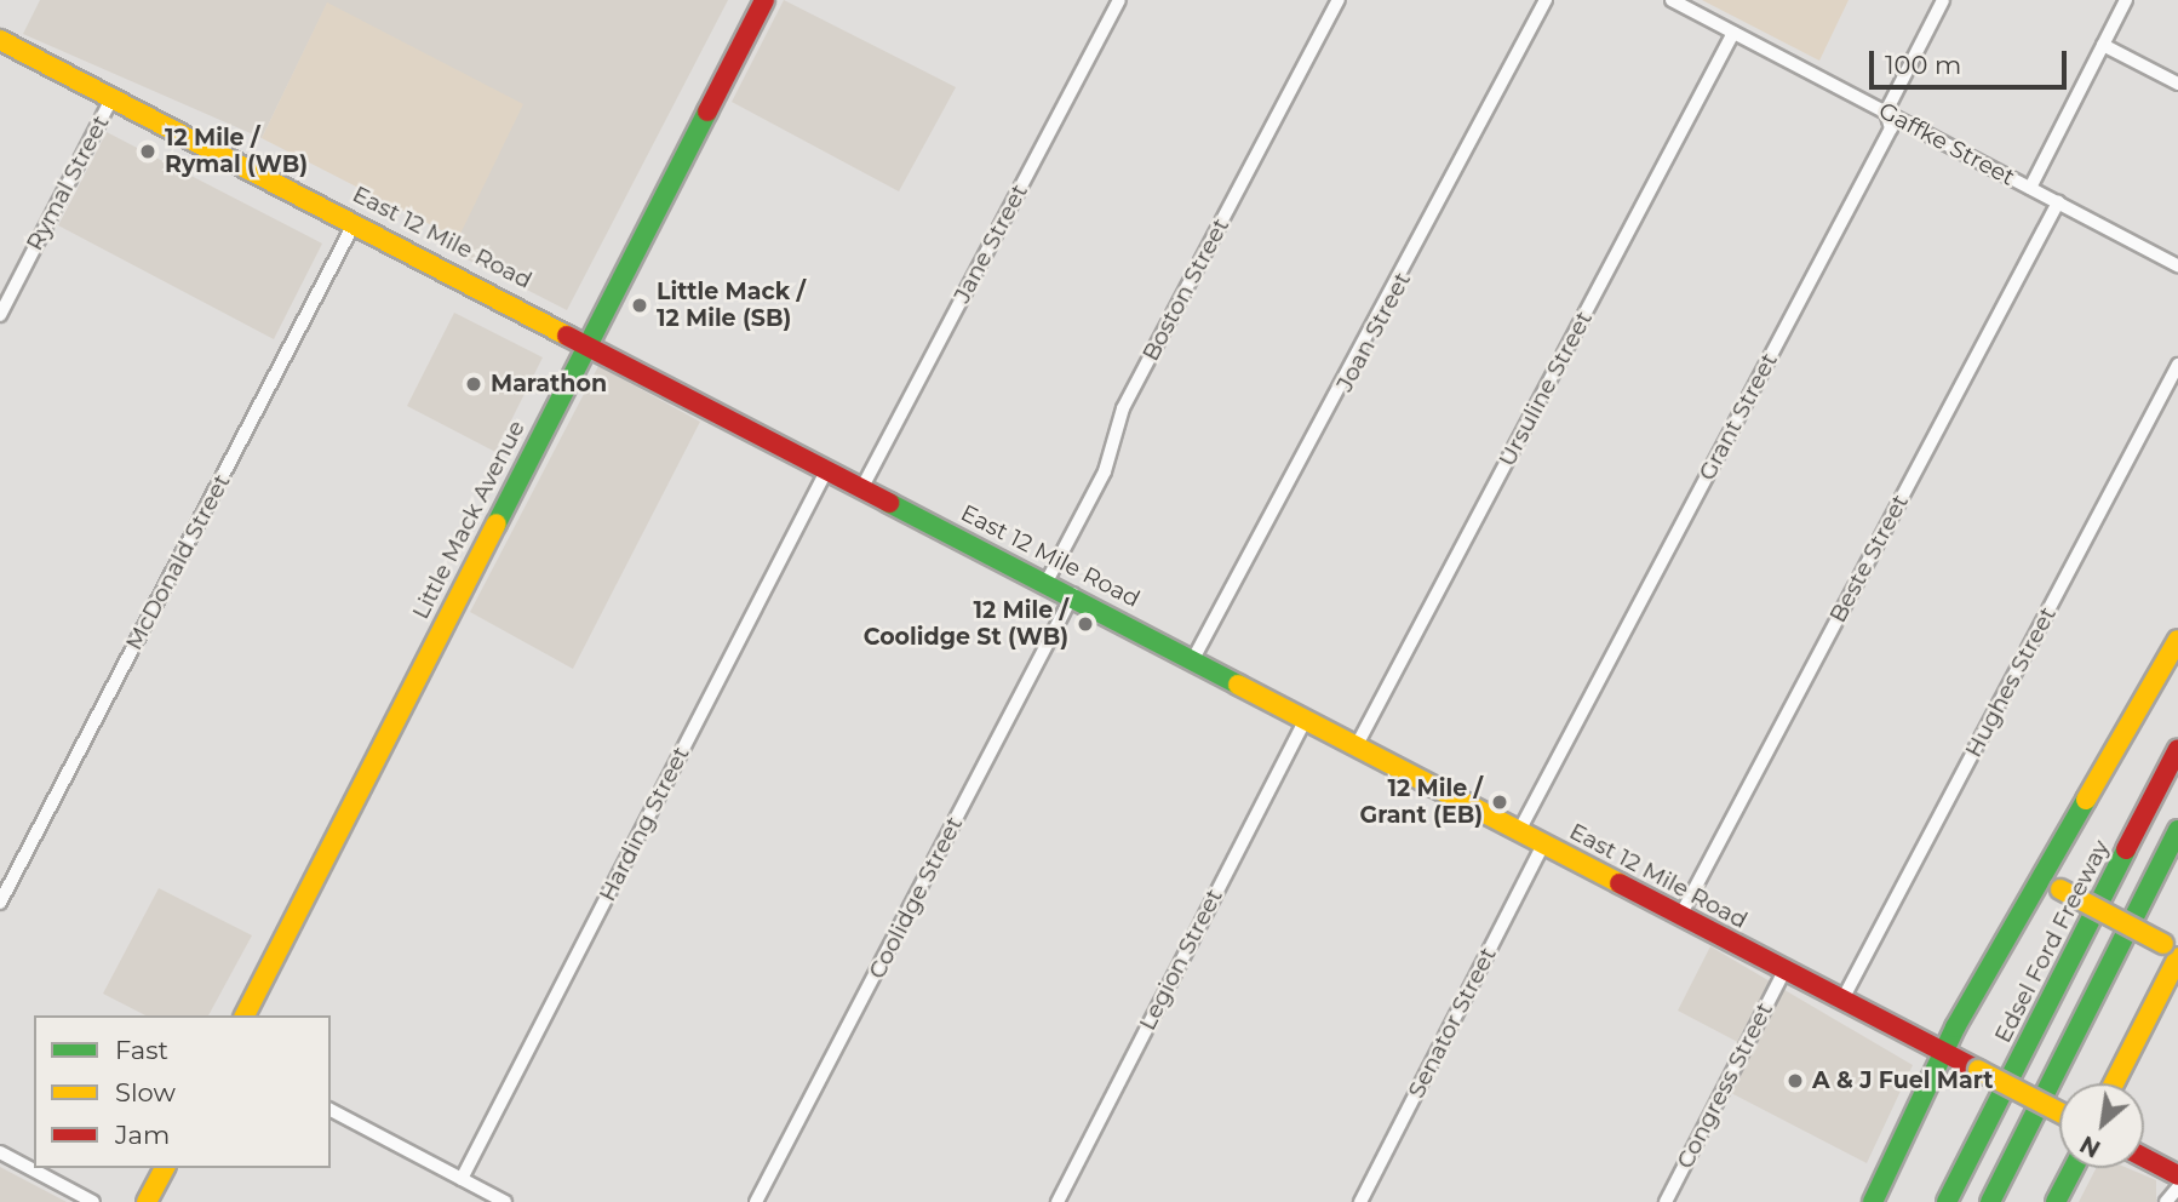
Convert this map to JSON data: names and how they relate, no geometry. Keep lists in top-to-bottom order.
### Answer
{
  "streets": {
    "main road": ["East 12 Mile Road", "Little Mack Avenue", "Edsel Ford Freeway"],
    "street": [
      "Gaffke Street",
      "Rymal Street",
      "Jane Street",
      "Boston Street",
      "Joan Street",
      "Ursuline Street",
      "Grant Street",
      "Beste Street",
      "McDonald Street",
      "Hughes Street",
      "Harding Street",
      "Coolidge Street",
      "Legion Street",
      "Senator Street",
      "Congress Street"
    ]
  },
  "crossings": [
    ["Gaffke Street", "Ursuline Street"],
    ["Gaffke Street", "Grant Street"],
    ["Gaffke Street", "Beste Street"],
    ["Rymal Street", "East 12 Mile Road"],
    ["East 12 Mile Road", "Jane Street"],
    ["East 12 Mile Road", "Boston Street"],
    ["East 12 Mile Road", "Joan Street"],
    ["East 12 Mile Road", "Ursuline Street"],
    ["East 12 Mile Road", "Grant Street"],
    ["East 12 Mile Road", "Little Mack Avenue"],
    ["East 12 Mile Road", "Beste Street"],
    ["East 12 Mile Road", "McDonald Street"],
    ["East 12 Mile Road", "Hughes Street"],
    ["East 12 Mile Road", "Harding Street"],
    ["East 12 Mile Road", "Coolidge Street"],
    ["East 12 Mile Road", "Legion Street"],
    ["East 12 Mile Road", "Senator Street"],
    ["East 12 Mile Road", "Congress Street"]
  ],
  "places": [
    "12 Mile / Rymal (WB)",
    "Little Mack / 12 Mile (SB)",
    "Marathon",
    "12 Mile / Coolidge St (WB)",
    "12 Mile / Grant (EB)",
    "A & J Fuel Mart"
  ],
  "legend": ["Fast", "Slow", "Jam"],
  "scale_bar": "100 m",
  "north": "bottom left"
}
